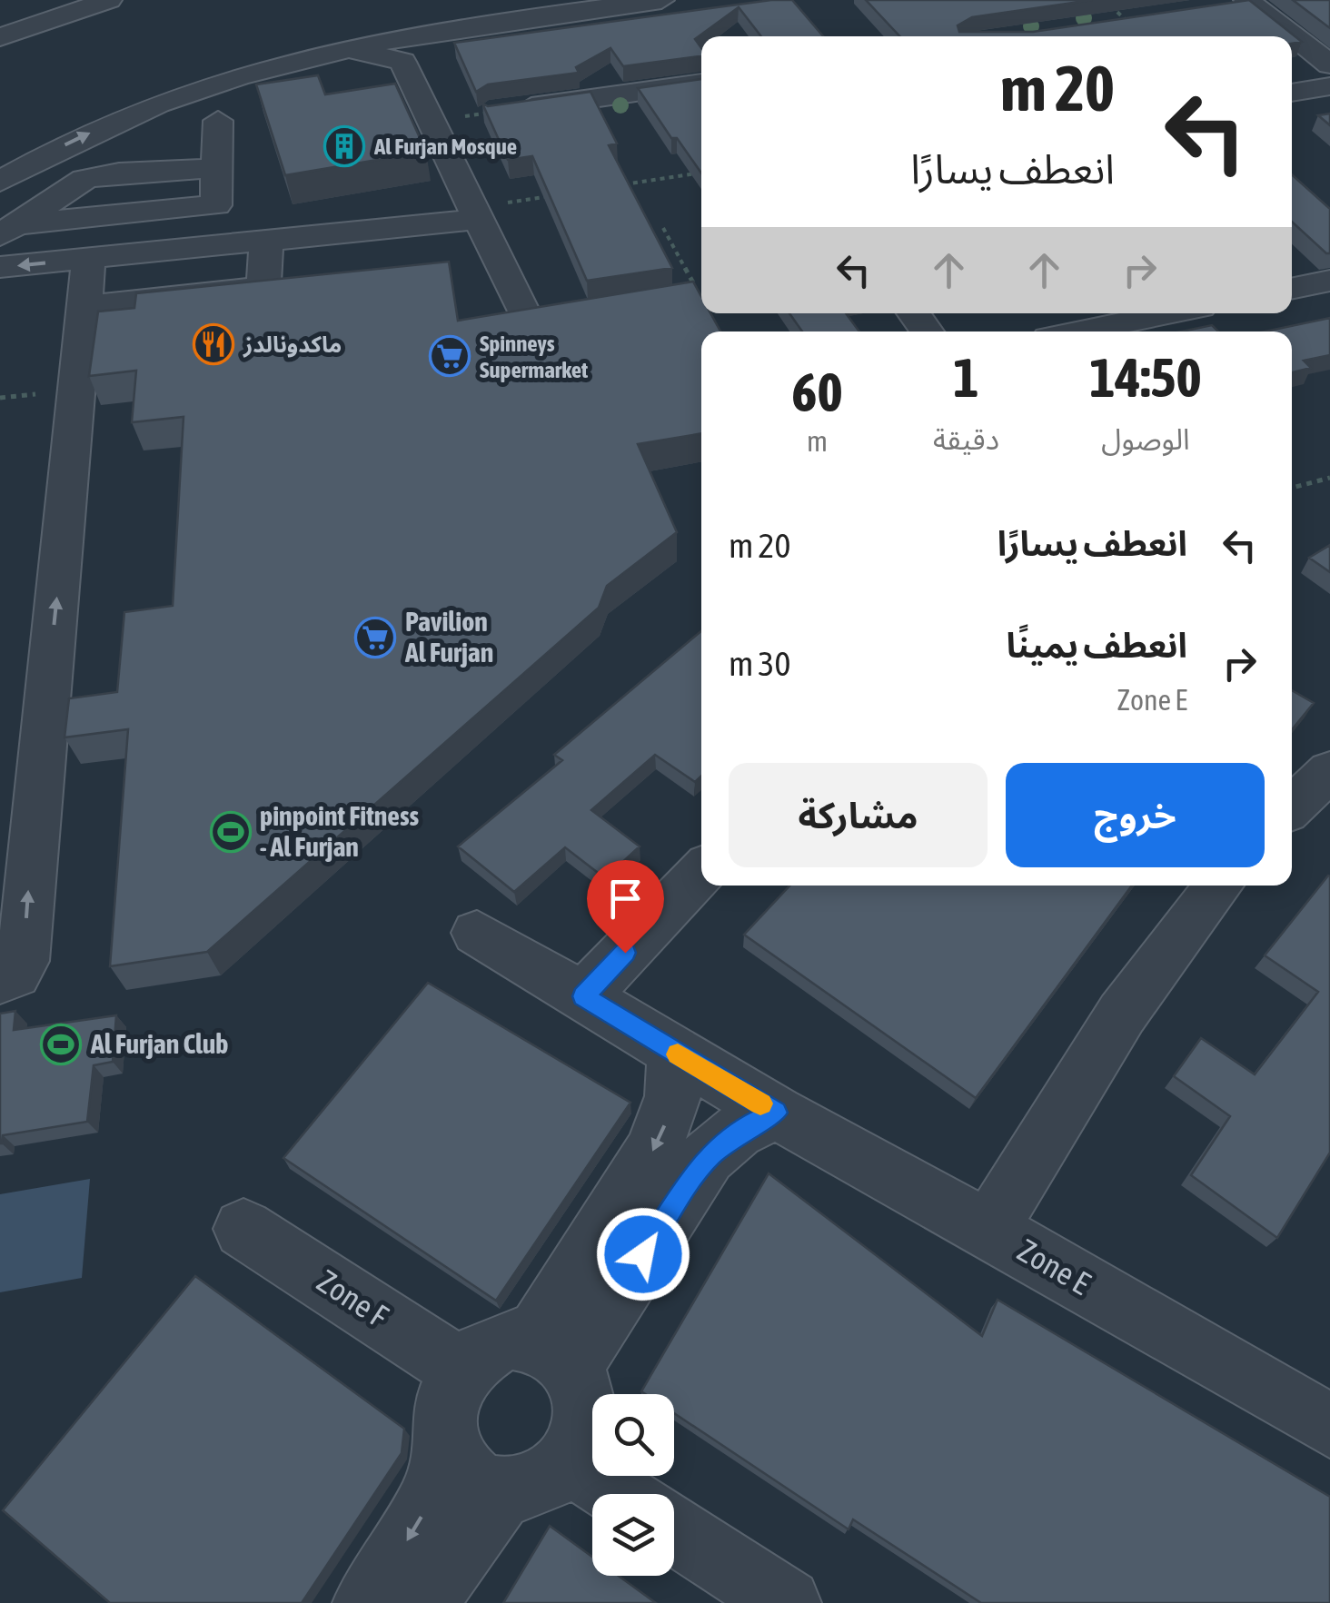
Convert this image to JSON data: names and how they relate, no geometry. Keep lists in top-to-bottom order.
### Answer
{
  "streets": {
    "street": ["Zone E", "Zone F"]
  },
  "places": {
    "building": ["Al Furjan Mosque"],
    "restaurant": ["ماكدونالدز"],
    "supermarket": ["Spinneys Supermarket", "Pavilion Al Furjan"],
    "sports": ["pinpoint Fitness - Al Furjan", "Al Furjan Club"]
  },
  "page": {
    "turn": ["20 m", "انعطف يسارًا"],
    "eta": [
      "14:50",
      "الوصول",
      "1",
      "دقيقة",
      "60",
      "m"
    ],
    "list": [
      {
        "name": "انعطف يسارًا",
        "value": "20 m"
      },
      {
        "name": "انعطف يمينًا",
        "note": "Zone E",
        "value": "30 m"
      }
    ],
    "buttons": ["خروج", "مشاركة"]
  }
}
